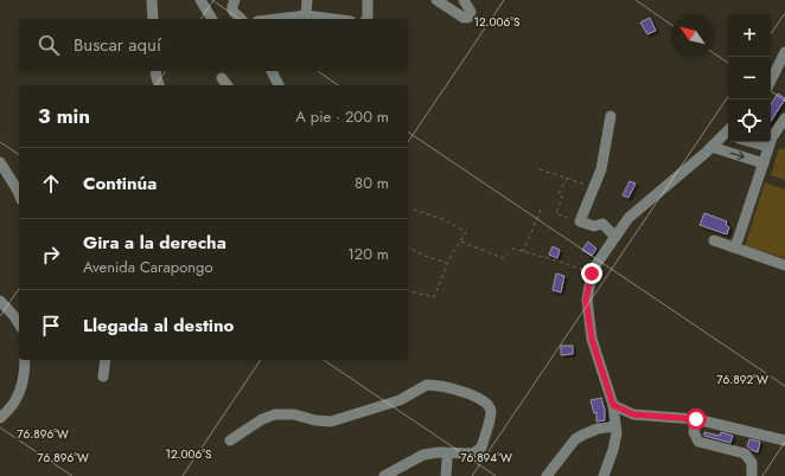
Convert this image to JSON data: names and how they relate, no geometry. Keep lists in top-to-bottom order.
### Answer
{
  "north": "top left",
  "page": {
    "map_buttons": ["+", "−"],
    "search": "Buscar aquí",
    "heading": ["3 min", "A pie · 200 m"],
    "list": [
      ["Continúa", "80 m"],
      ["Gira a la derecha", "Avenida Carapongo", "120 m"],
      "Llegada al destino"
    ]
  },
  "coordinates": [
    "12.006°S",
    "76.892°W",
    "76.896°W",
    "76.894°W"
  ]
}
